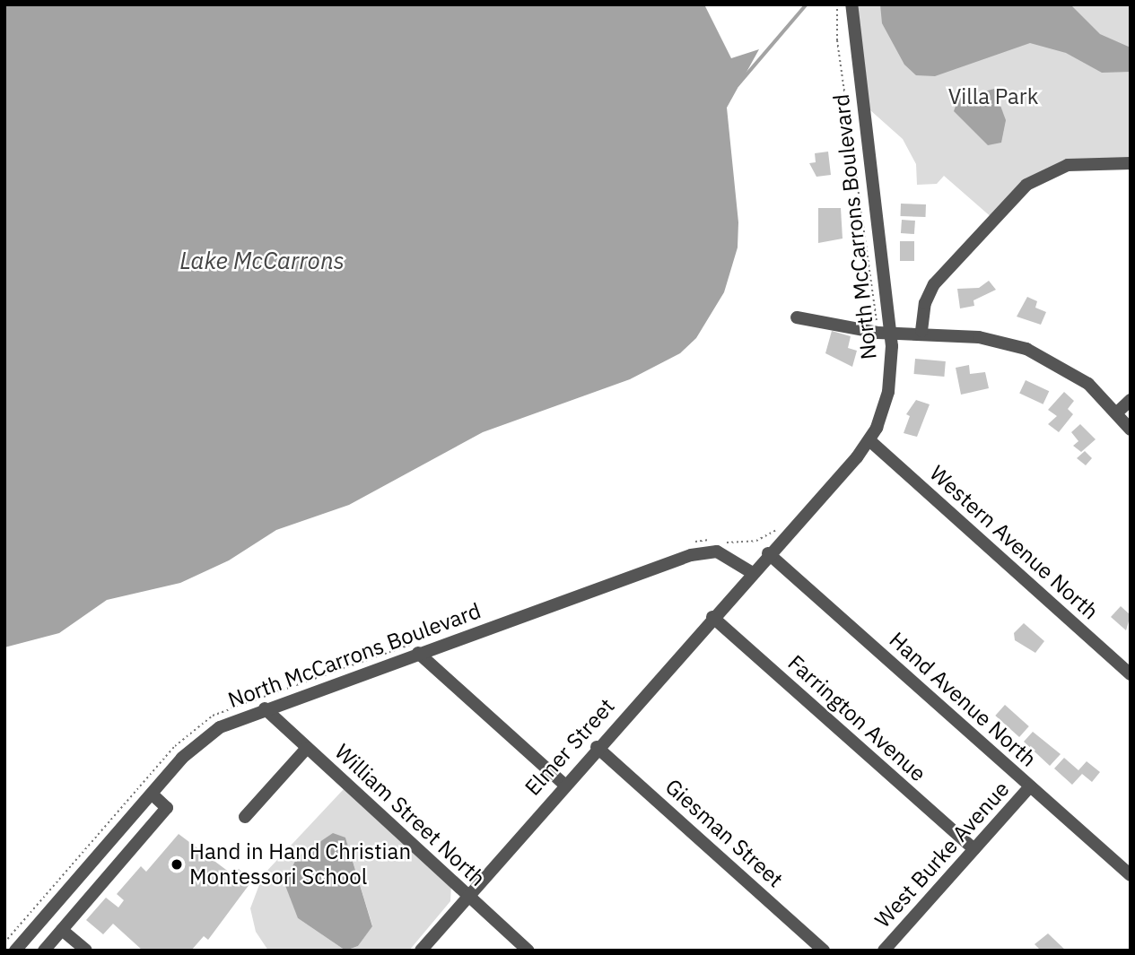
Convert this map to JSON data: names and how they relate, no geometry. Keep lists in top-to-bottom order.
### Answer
{
  "streets": {
    "street": [
      "North McCarrons Boulevard",
      "Western Avenue North",
      "Hand Avenue North",
      "Farrington Avenue",
      "Elmer Street",
      "William Street North",
      "Giesman Street",
      "West Burke Avenue"
    ]
  },
  "crossings": [
    ["North McCarrons Boulevard", "Western Avenue North"],
    ["North McCarrons Boulevard", "Hand Avenue North"],
    ["North McCarrons Boulevard", "Elmer Street"],
    ["North McCarrons Boulevard", "William Street North"],
    ["Hand Avenue North", "West Burke Avenue"],
    ["Farrington Avenue", "Elmer Street"],
    ["Farrington Avenue", "West Burke Avenue"],
    ["Elmer Street", "William Street North"],
    ["Elmer Street", "Giesman Street"]
  ],
  "water": ["Lake McCarrons"],
  "parks": ["Villa Park"],
  "places": ["Hand in Hand Christian Montessori School"]
}
